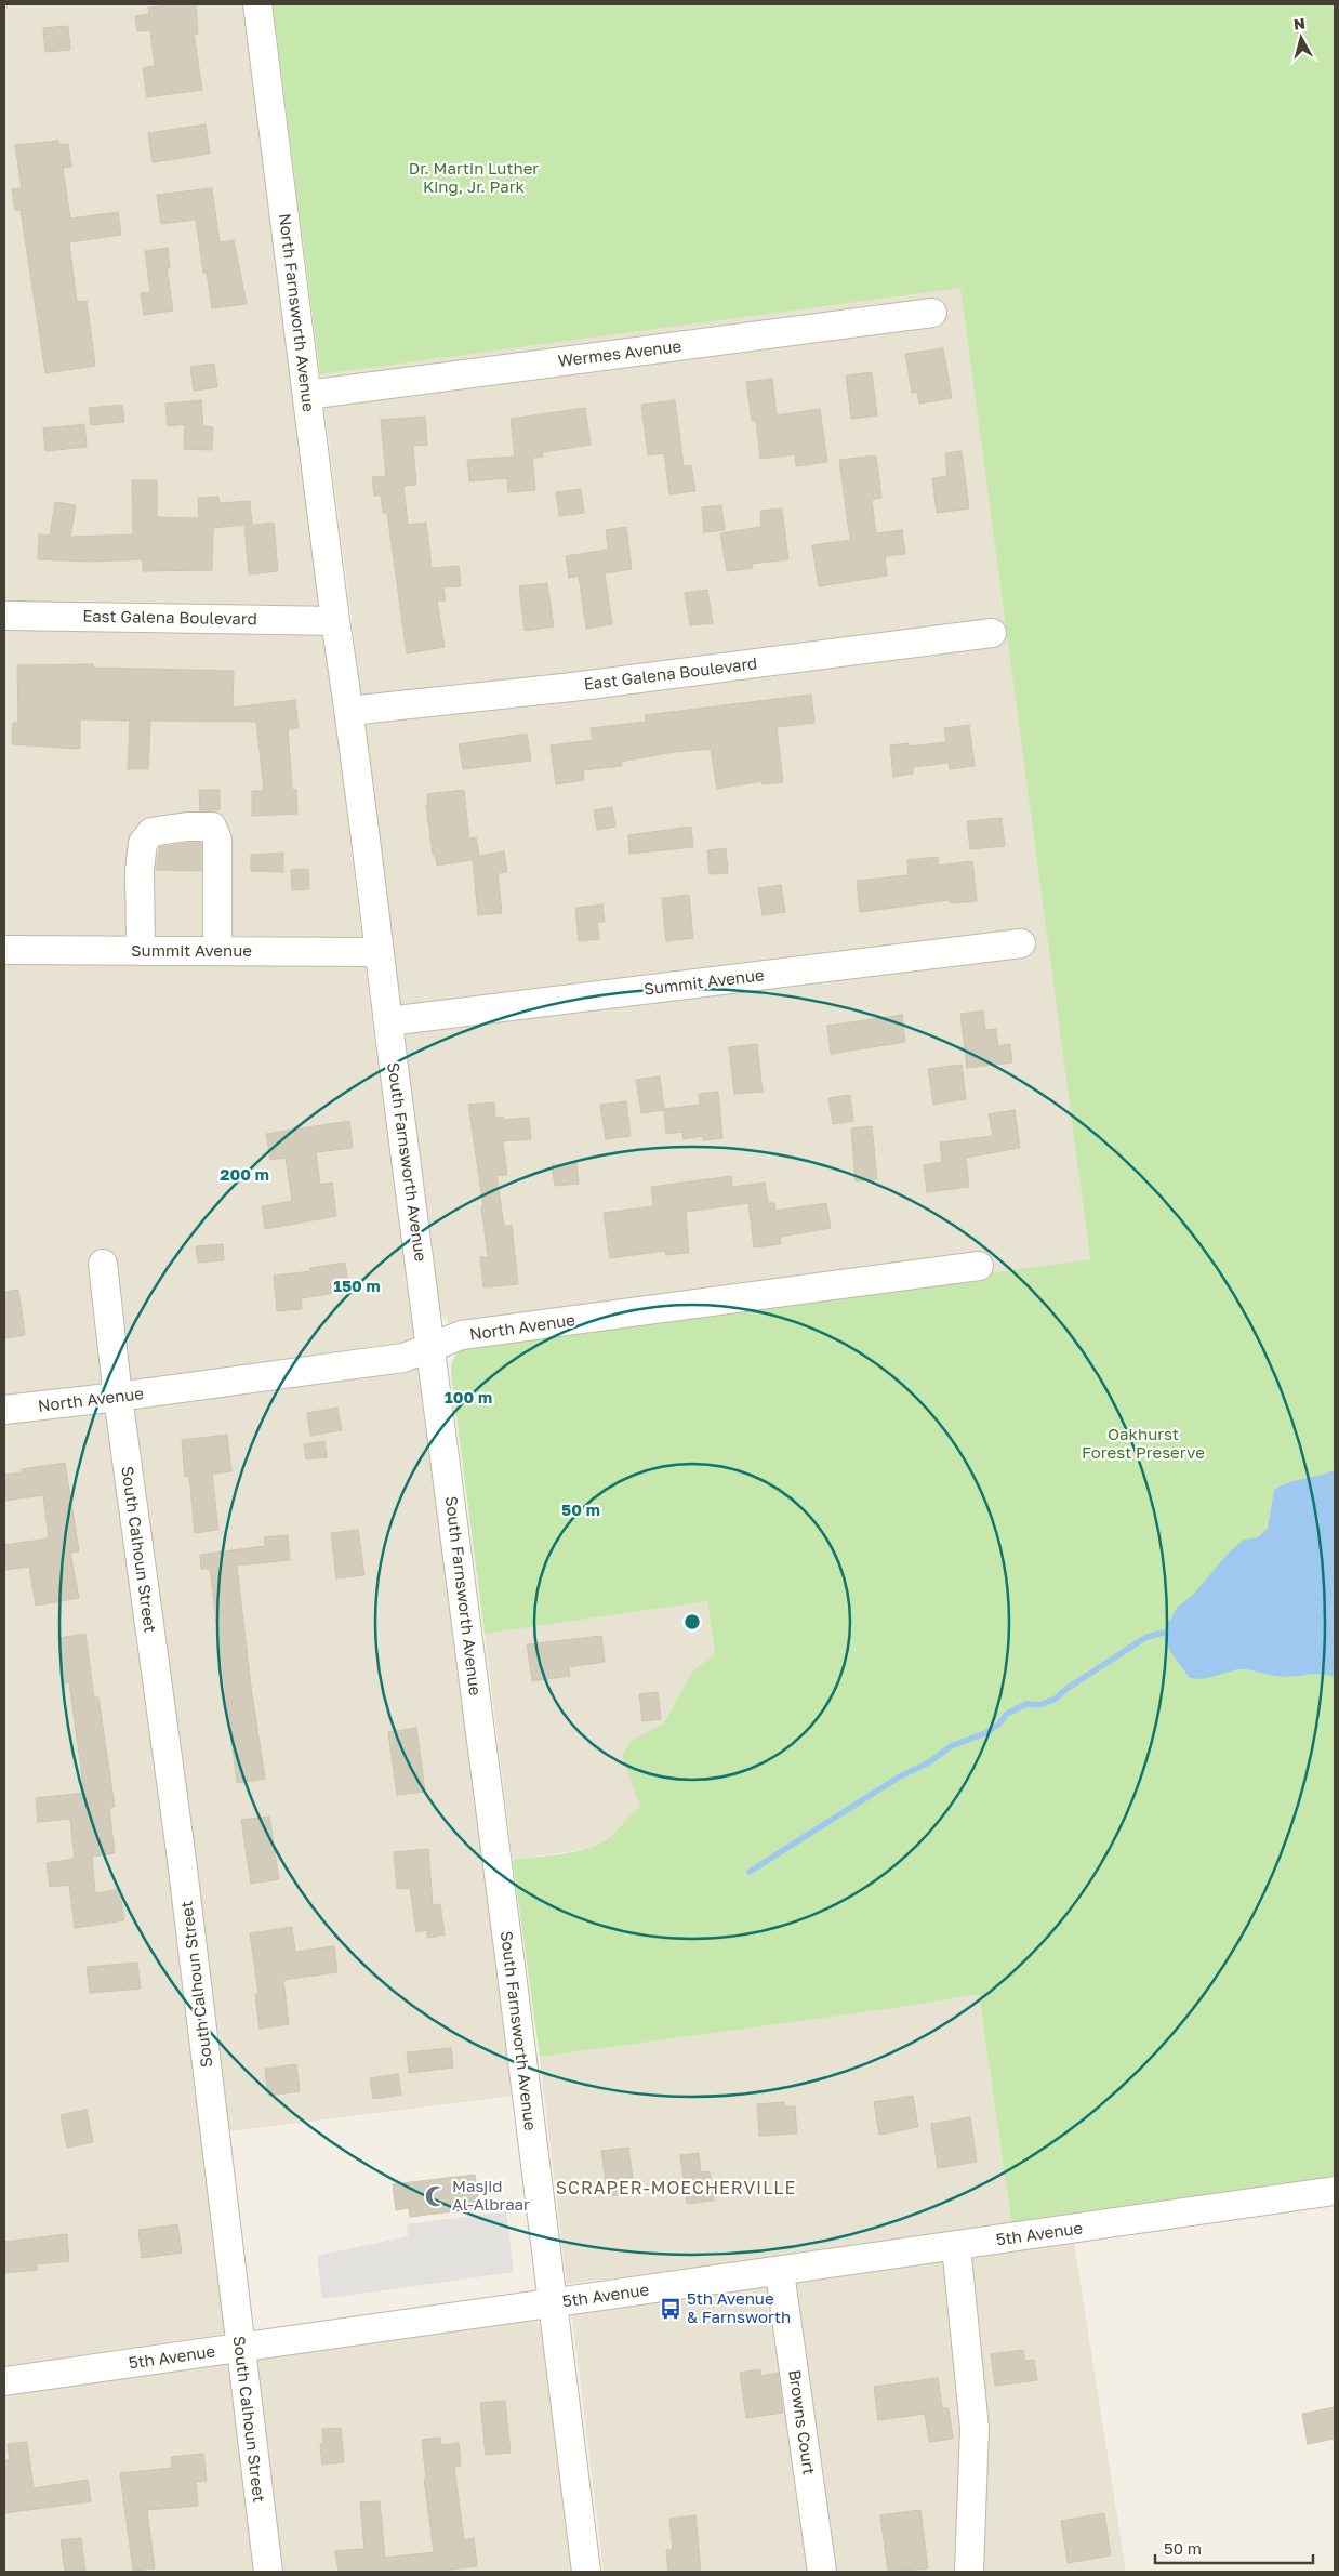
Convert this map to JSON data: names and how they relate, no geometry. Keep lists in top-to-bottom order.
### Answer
{
  "streets": {
    "street": [
      "North Farnsworth Avenue",
      "Wermes Avenue",
      "East Galena Boulevard",
      "Summit Avenue",
      "South Farnsworth Avenue",
      "North Avenue",
      "South Calhoun Street",
      "5th Avenue",
      "Browns Court"
    ]
  },
  "crossings": [
    ["North Farnsworth Avenue", "Wermes Avenue"],
    ["North Farnsworth Avenue", "East Galena Boulevard"],
    ["North Farnsworth Avenue", "South Farnsworth Avenue"],
    ["East Galena Boulevard", "South Farnsworth Avenue"],
    ["Summit Avenue", "South Farnsworth Avenue"],
    ["South Farnsworth Avenue", "North Avenue"],
    ["South Farnsworth Avenue", "5th Avenue"],
    ["North Avenue", "South Calhoun Street"],
    ["South Calhoun Street", "5th Avenue"],
    ["5th Avenue", "Browns Court"]
  ],
  "districts": ["SCRAPER-MOECHERVILLE"],
  "parks": ["Dr. Martin Luther King, Jr. Park", "Oakhurst Forest Preserve"],
  "places": {
    "mosque": ["Masjid Al-Albraar"],
    "bus stop": ["5th Avenue & Farnsworth"]
  },
  "scale_bar": "50 m",
  "north": "top",
  "rings": [
    "200 m",
    "150 m",
    "100 m",
    "50 m"
  ]
}
